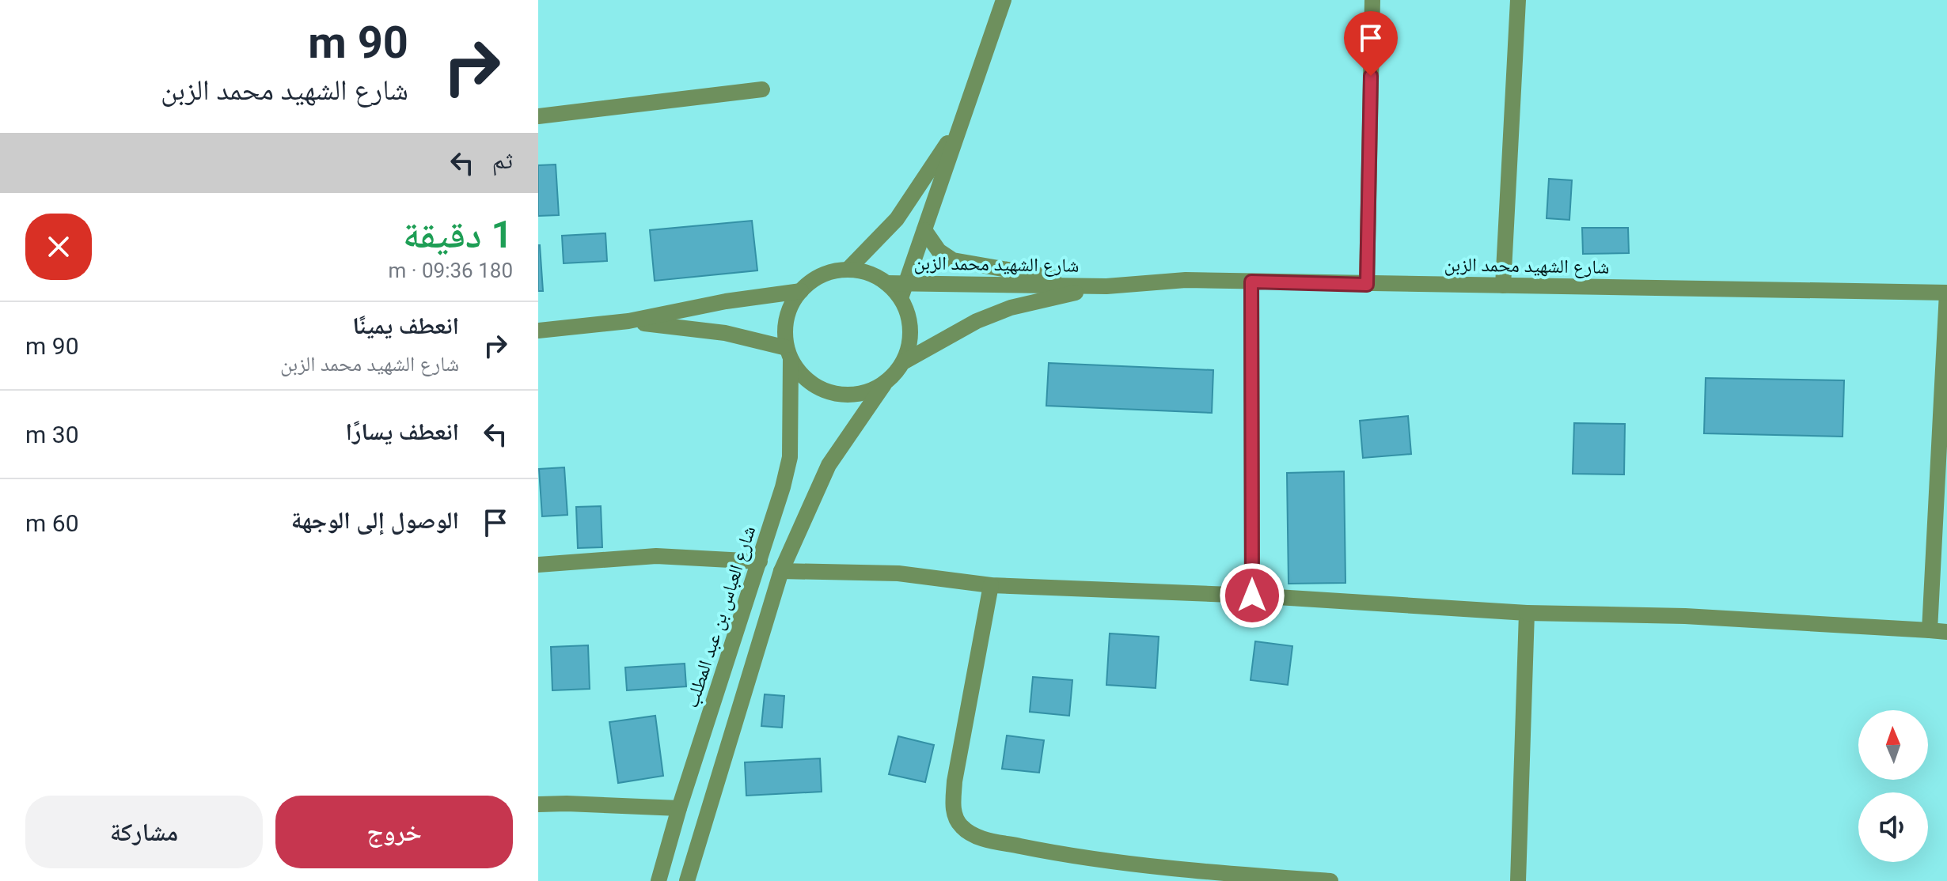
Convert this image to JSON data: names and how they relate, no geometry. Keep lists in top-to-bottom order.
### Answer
{
  "streets": {
    "street": ["شارع الشهيد محمد الزبن", "شارع العباس بن عبد المطلب"]
  },
  "crossings": [
    ["شارع الشهيد محمد الزبن", "شارع العباس بن عبد المطلب"]
  ],
  "north": "top",
  "page": {
    "turn": ["90 m", "شارع الشهيد محمد الزبن"],
    "then": "ثم",
    "heading": ["1 دقيقة", "180 m · 09:36"],
    "list": [
      {
        "name": "انعطف يمينًا",
        "note": "شارع الشهيد محمد الزبن",
        "value": "90 m"
      },
      {
        "name": "انعطف يسارًا",
        "value": "30 m"
      },
      {
        "name": "الوصول إلى الوجهة",
        "value": "60 m"
      }
    ],
    "buttons": ["خروج", "مشاركة"]
  }
}
